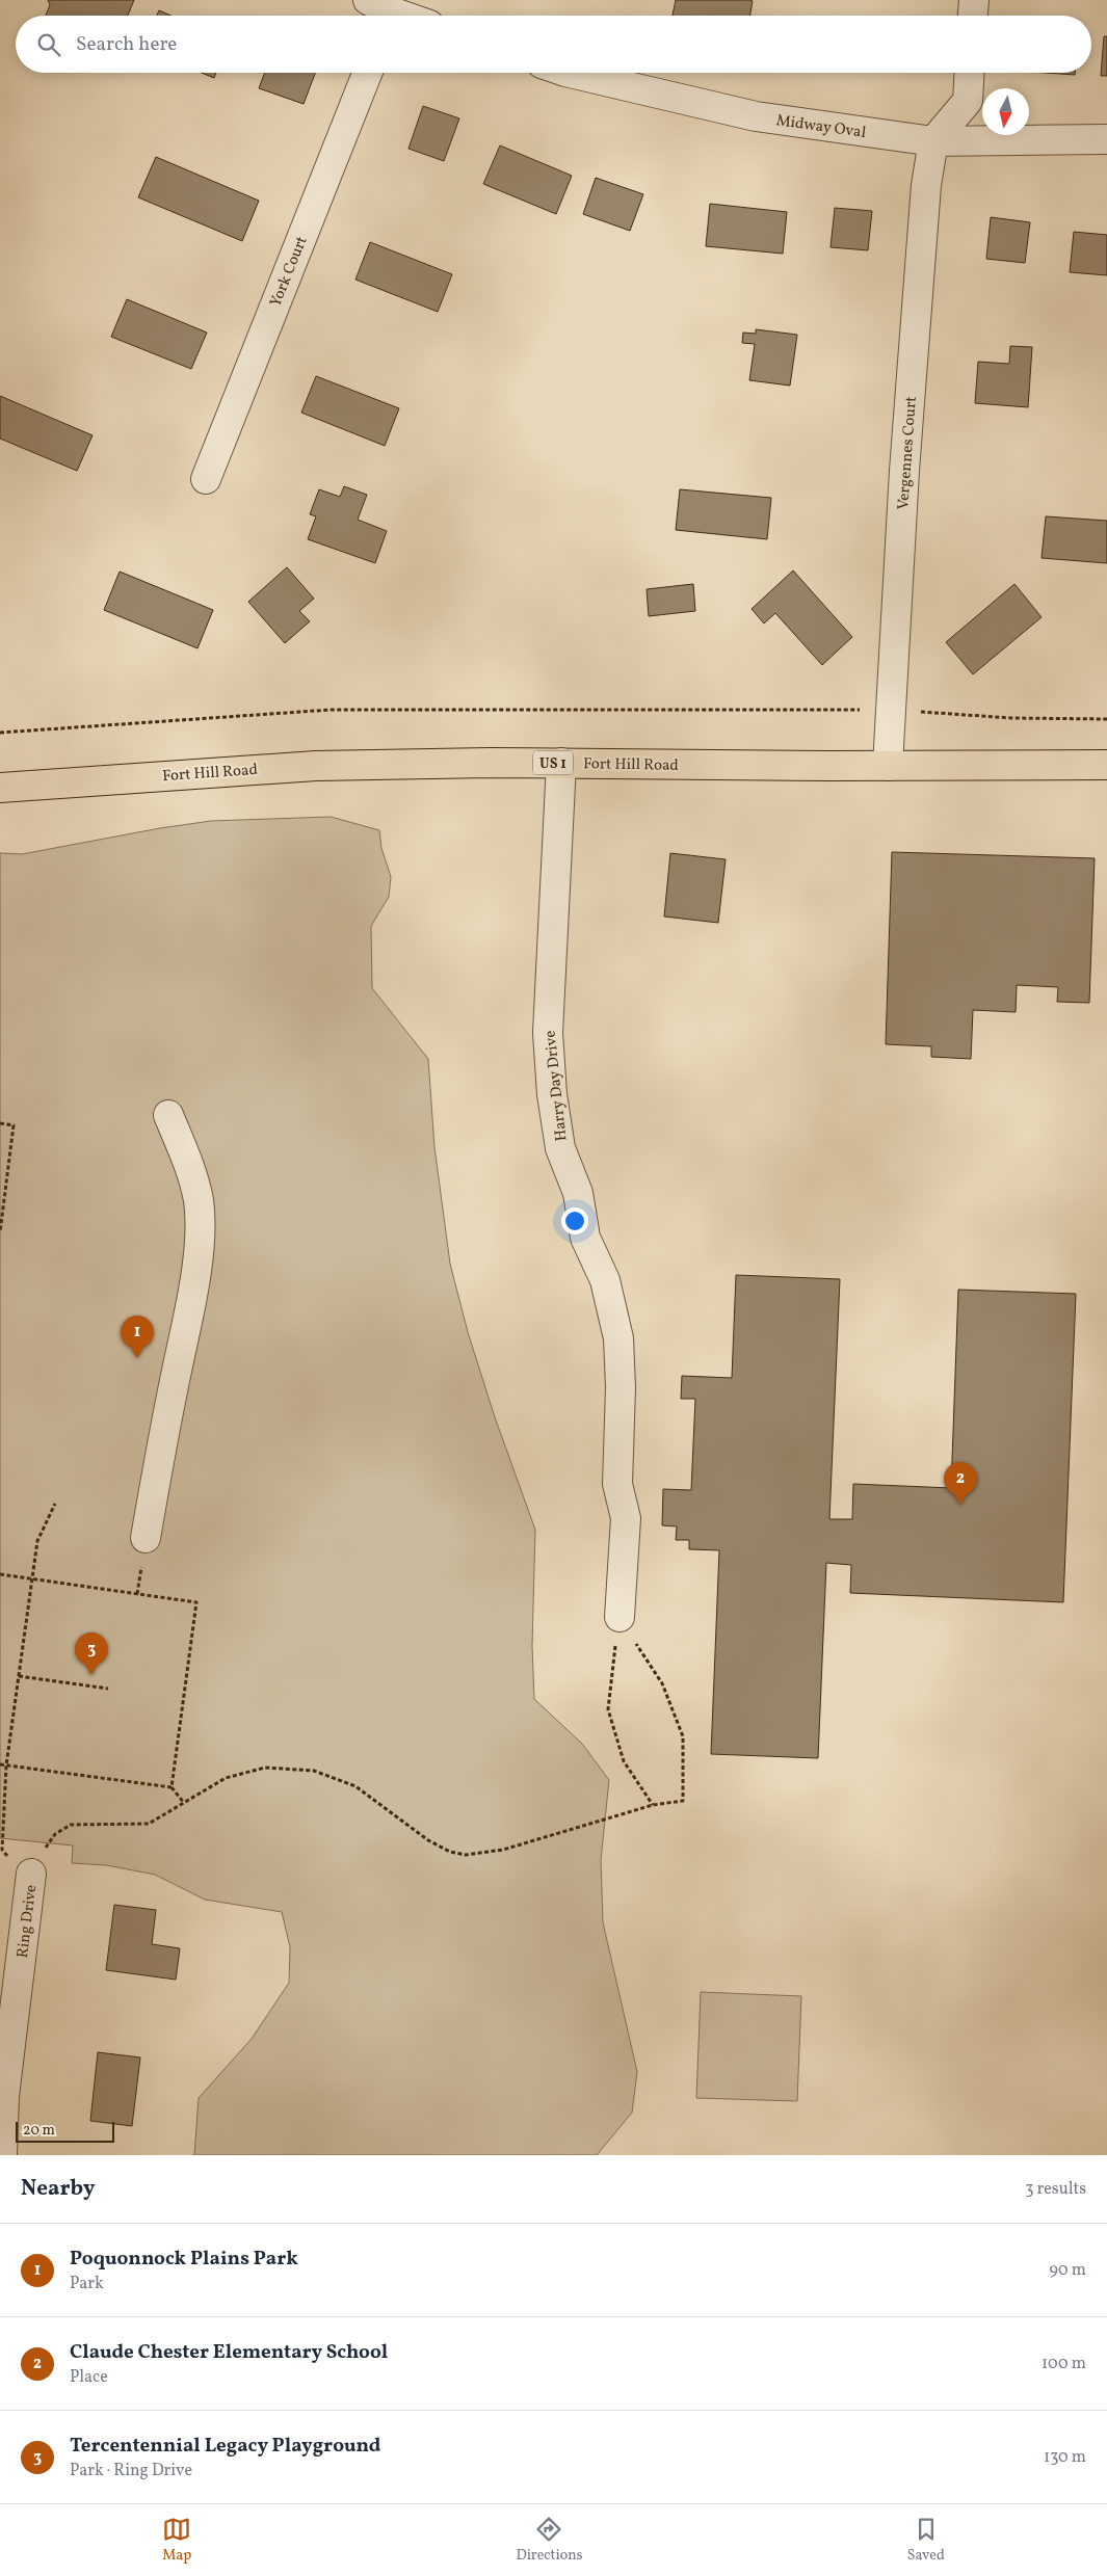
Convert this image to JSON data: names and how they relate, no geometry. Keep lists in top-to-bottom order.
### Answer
{
  "streets": {
    "main road": ["US 1", "Fort Hill Road"],
    "street": [
      "Midway Oval",
      "York Court",
      "Vergennes Court",
      "Harry Day Drive",
      "Ring Drive"
    ]
  },
  "crossings": [
    ["Midway Oval", "Vergennes Court"],
    ["Vergennes Court", "Fort Hill Road"],
    ["Fort Hill Road", "Harry Day Drive"]
  ],
  "scale_bar": "20 m",
  "north": "bottom",
  "page": {
    "search": "Search here",
    "pins": ["1", "2", "3"],
    "scale": "20 m",
    "heading": ["Nearby", "3 results"],
    "list": [
      {
        "mark": "1",
        "name": "Poquonnock Plains Park",
        "note": "Park",
        "value": "90 m"
      },
      {
        "mark": "2",
        "name": "Claude Chester Elementary School",
        "note": "Place",
        "value": "100 m"
      },
      {
        "mark": "3",
        "name": "Tercentennial Legacy Playground",
        "note": "Park · Ring Drive",
        "value": "130 m"
      }
    ],
    "nav": ["Map", "Directions", "Saved"]
  }
}
